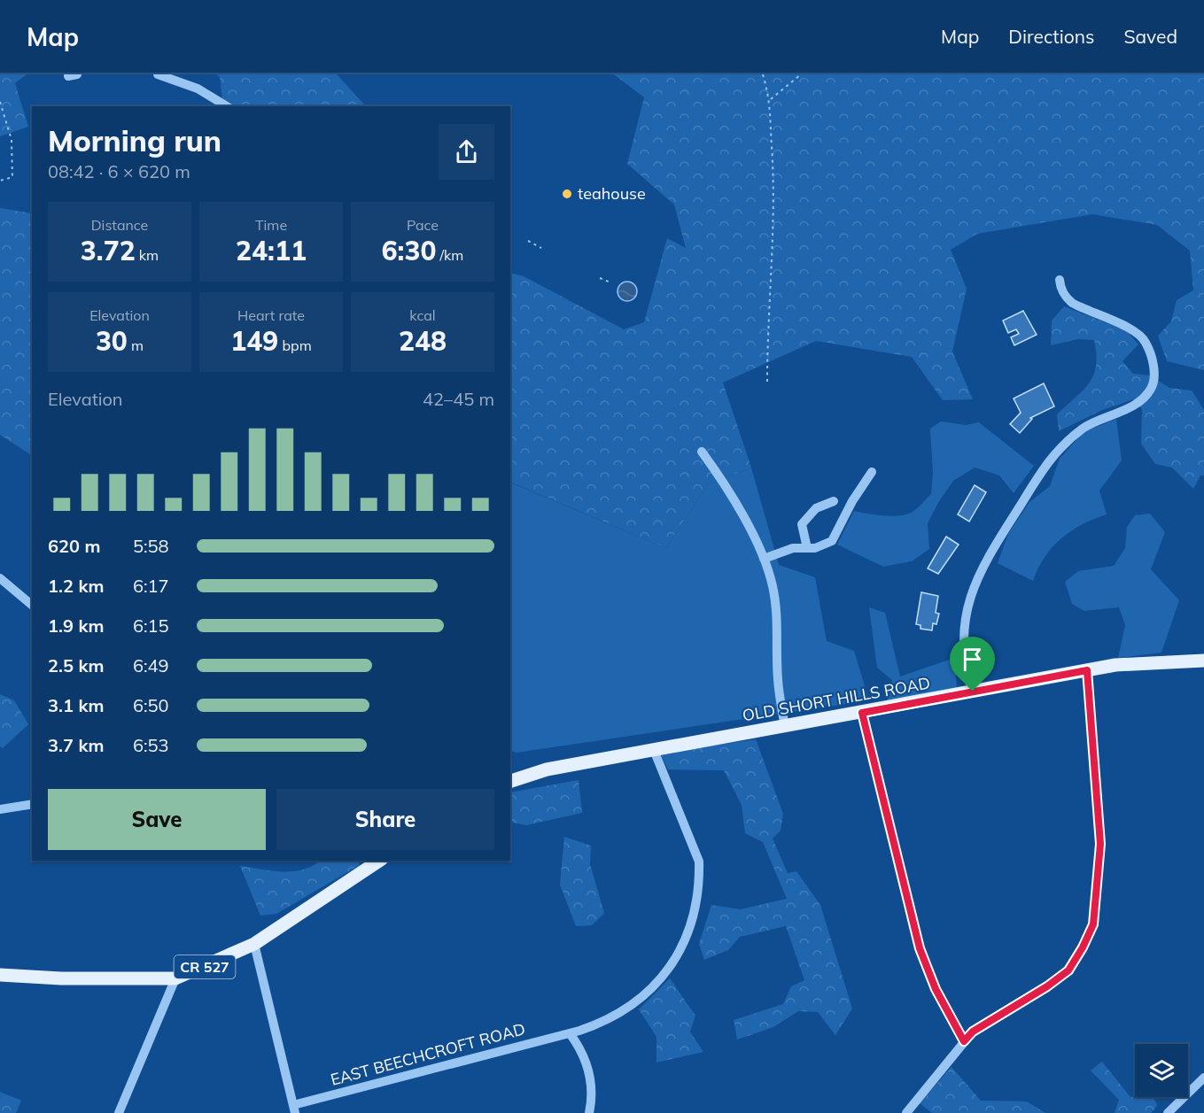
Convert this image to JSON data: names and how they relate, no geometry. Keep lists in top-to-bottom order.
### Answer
{
  "streets": {
    "main road": ["OLD SHORT HILLS ROAD", "CR 527"],
    "street": ["EAST BEECHCROFT ROAD"]
  },
  "crossings": [
    ["OLD SHORT HILLS ROAD", "EAST BEECHCROFT ROAD"]
  ],
  "places": ["teahouse"],
  "page": {
    "header": "Map",
    "nav": ["Map", "Directions", "Saved"],
    "heading": ["Morning run", "08:42 · 6 × 620 m"],
    "stats": [
      ["Distance", "3.72 km"],
      ["Time", "24:11"],
      ["Pace", "6:30 /km"],
      ["Elevation", "30 m"],
      ["Heart rate", "149 bpm"],
      ["kcal", "248"]
    ],
    "chart": ["Elevation", "42–45 m"],
    "list": [
      {
        "name": "620 m",
        "note": "5:58"
      },
      {
        "name": "1.2 km",
        "note": "6:17"
      },
      {
        "name": "1.9 km",
        "note": "6:15"
      },
      {
        "name": "2.5 km",
        "note": "6:49"
      },
      {
        "name": "3.1 km",
        "note": "6:50"
      },
      {
        "name": "3.7 km",
        "note": "6:53"
      }
    ],
    "buttons": ["Save", "Share"]
  }
}
